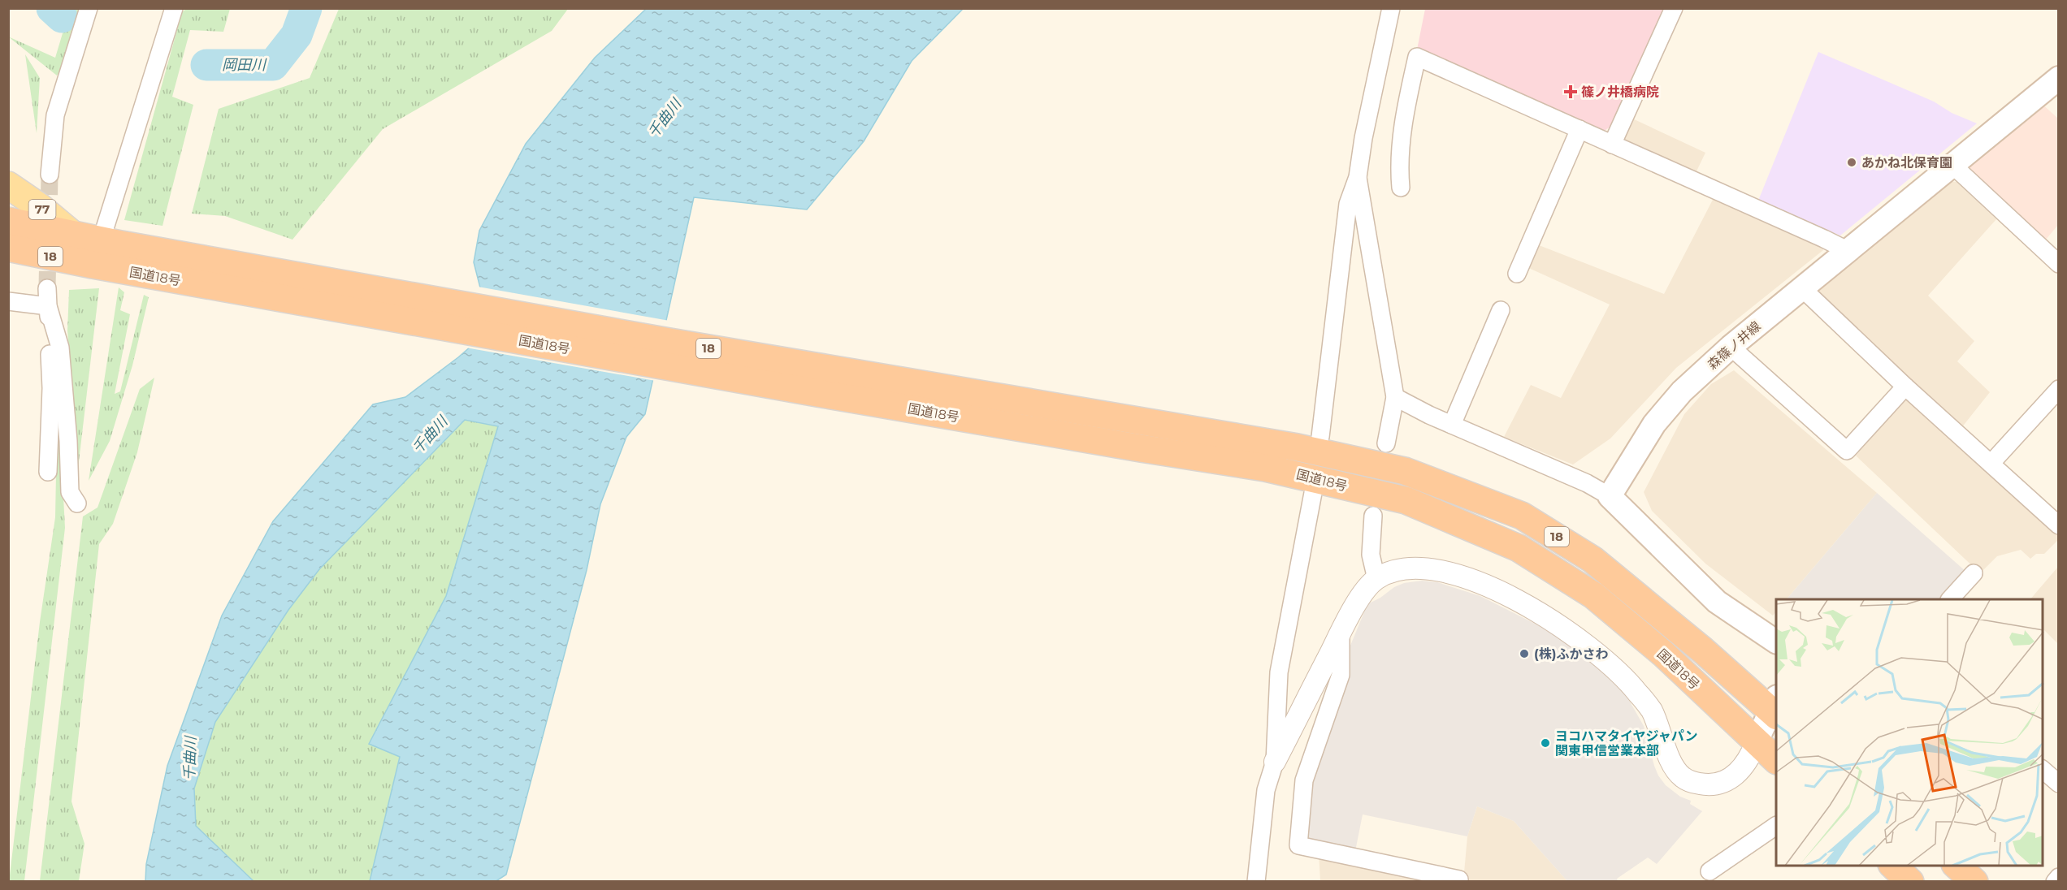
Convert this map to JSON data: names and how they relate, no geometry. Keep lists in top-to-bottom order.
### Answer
{
  "streets": {
    "highway": ["18", "国道18号"],
    "main road": ["77", "森篠ノ井線"]
  },
  "crossings": [
    ["77", "国道18号"]
  ],
  "water": ["岡田川", "千曲川"],
  "places": {
    "health": ["篠ノ井橋病院"],
    "other": ["あかね北保育園", "(株)ふかさわ", "ヨコハマタイヤジャパン 関東甲信営業本部"]
  }
}
